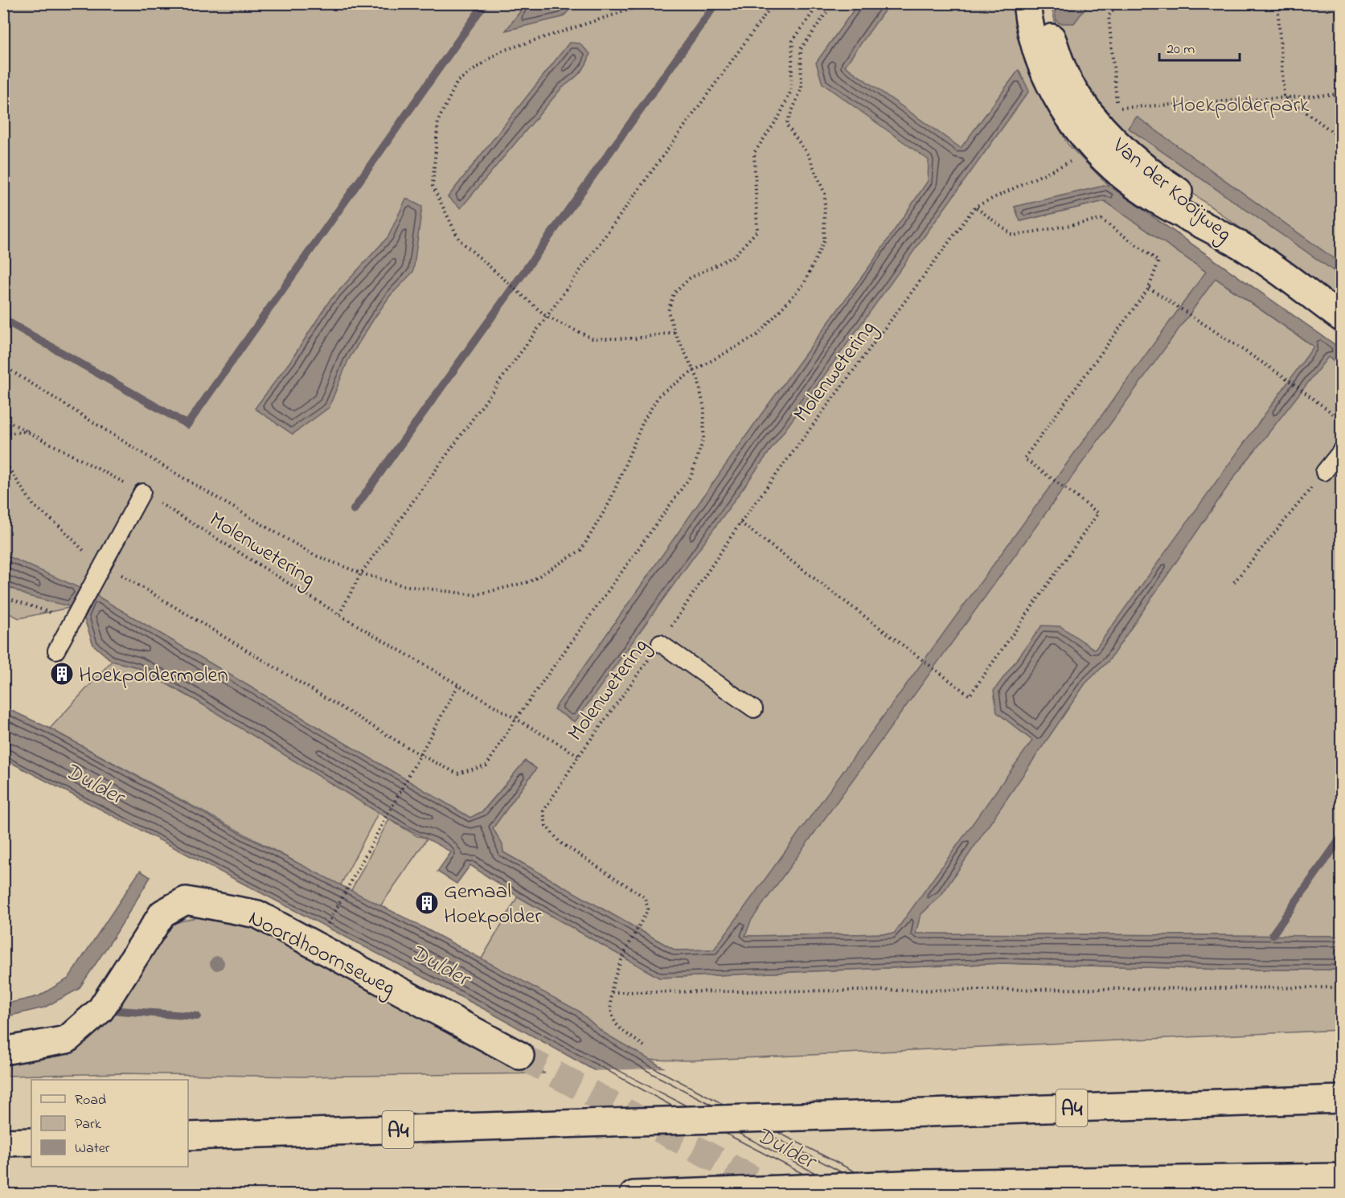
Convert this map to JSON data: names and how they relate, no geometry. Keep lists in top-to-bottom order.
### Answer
{
  "streets": {
    "main road": ["Van der Kooijweg", "Noordhoornseweg", "A4"],
    "path": ["Molenwetering"]
  },
  "crossings": [
    ["Van der Kooijweg", "Molenwetering"]
  ],
  "water": ["Dulder"],
  "parks": ["Hoekpolderpark"],
  "places": {
    "building": ["Hoekpoldermolen", "Gemaal Hoekpolder"]
  },
  "legend": ["Road", "Park", "Water"],
  "scale_bar": "20 m"
}
